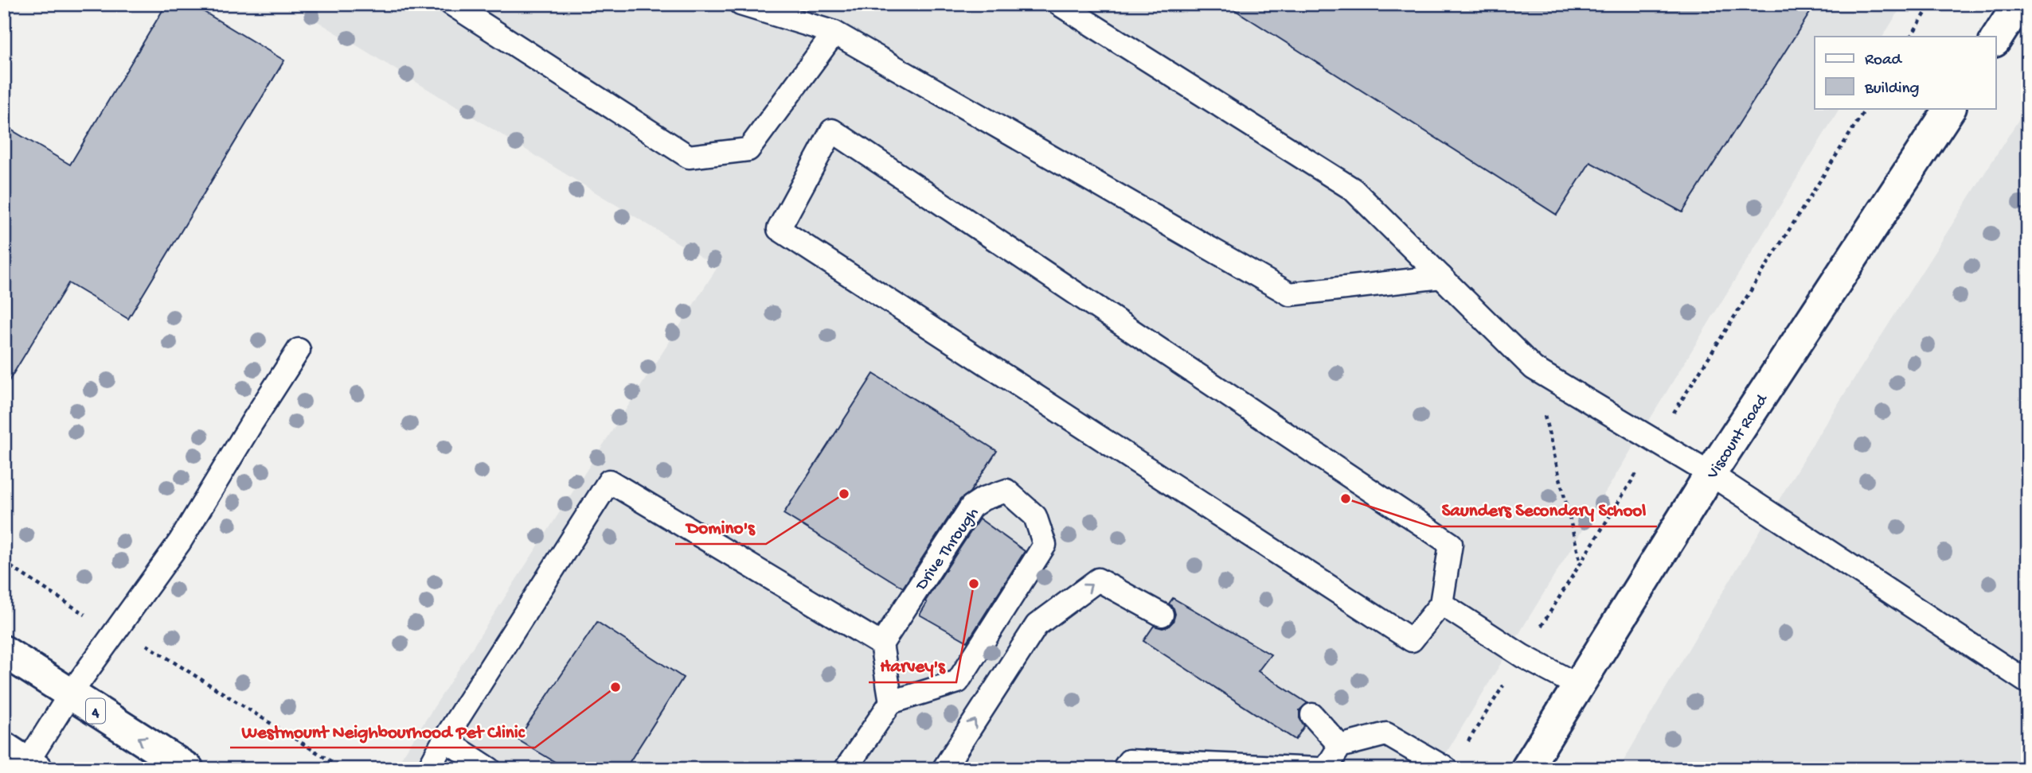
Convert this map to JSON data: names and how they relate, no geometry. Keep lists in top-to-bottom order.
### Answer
{
  "streets": {
    "street": ["Viscount Road", "4"],
    "lane": ["Drive Through"]
  },
  "places": [
    "Domino's",
    "Saunders Secondary School",
    "Harvey's",
    "Westmount Neighbourhood Pet Clinic"
  ],
  "legend": ["Road", "Building"]
}
